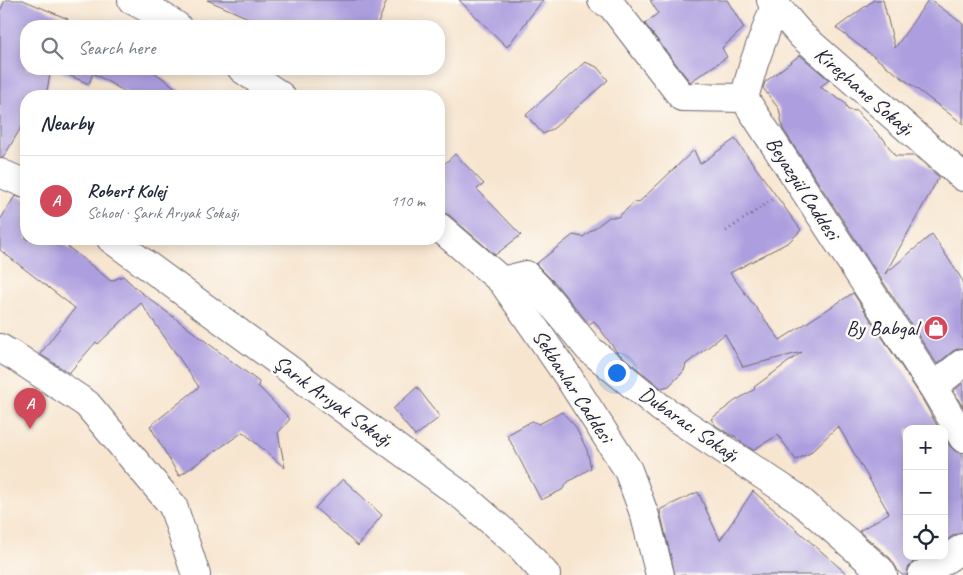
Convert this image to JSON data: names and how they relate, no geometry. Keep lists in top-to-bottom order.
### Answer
{
  "streets": {
    "street": [
      "Kireçhane Sokağı",
      "Beyazgül Caddesi",
      "Sekbanlar Caddesi",
      "Şarık Arıyak Sokağı",
      "Dubaracı Sokağı"
    ]
  },
  "crossings": [
    ["Sekbanlar Caddesi", "Dubaracı Sokağı"]
  ],
  "places": {
    "shop": ["By Babgal"]
  },
  "page": {
    "search": "Search here",
    "heading": "Nearby",
    "list": [
      {
        "mark": "A",
        "name": "Robert Kolej",
        "note": "School · Şarık Arıyak Sokağı",
        "value": "110 m"
      }
    ],
    "pins": "A",
    "map_buttons": ["+", "−"]
  }
}
